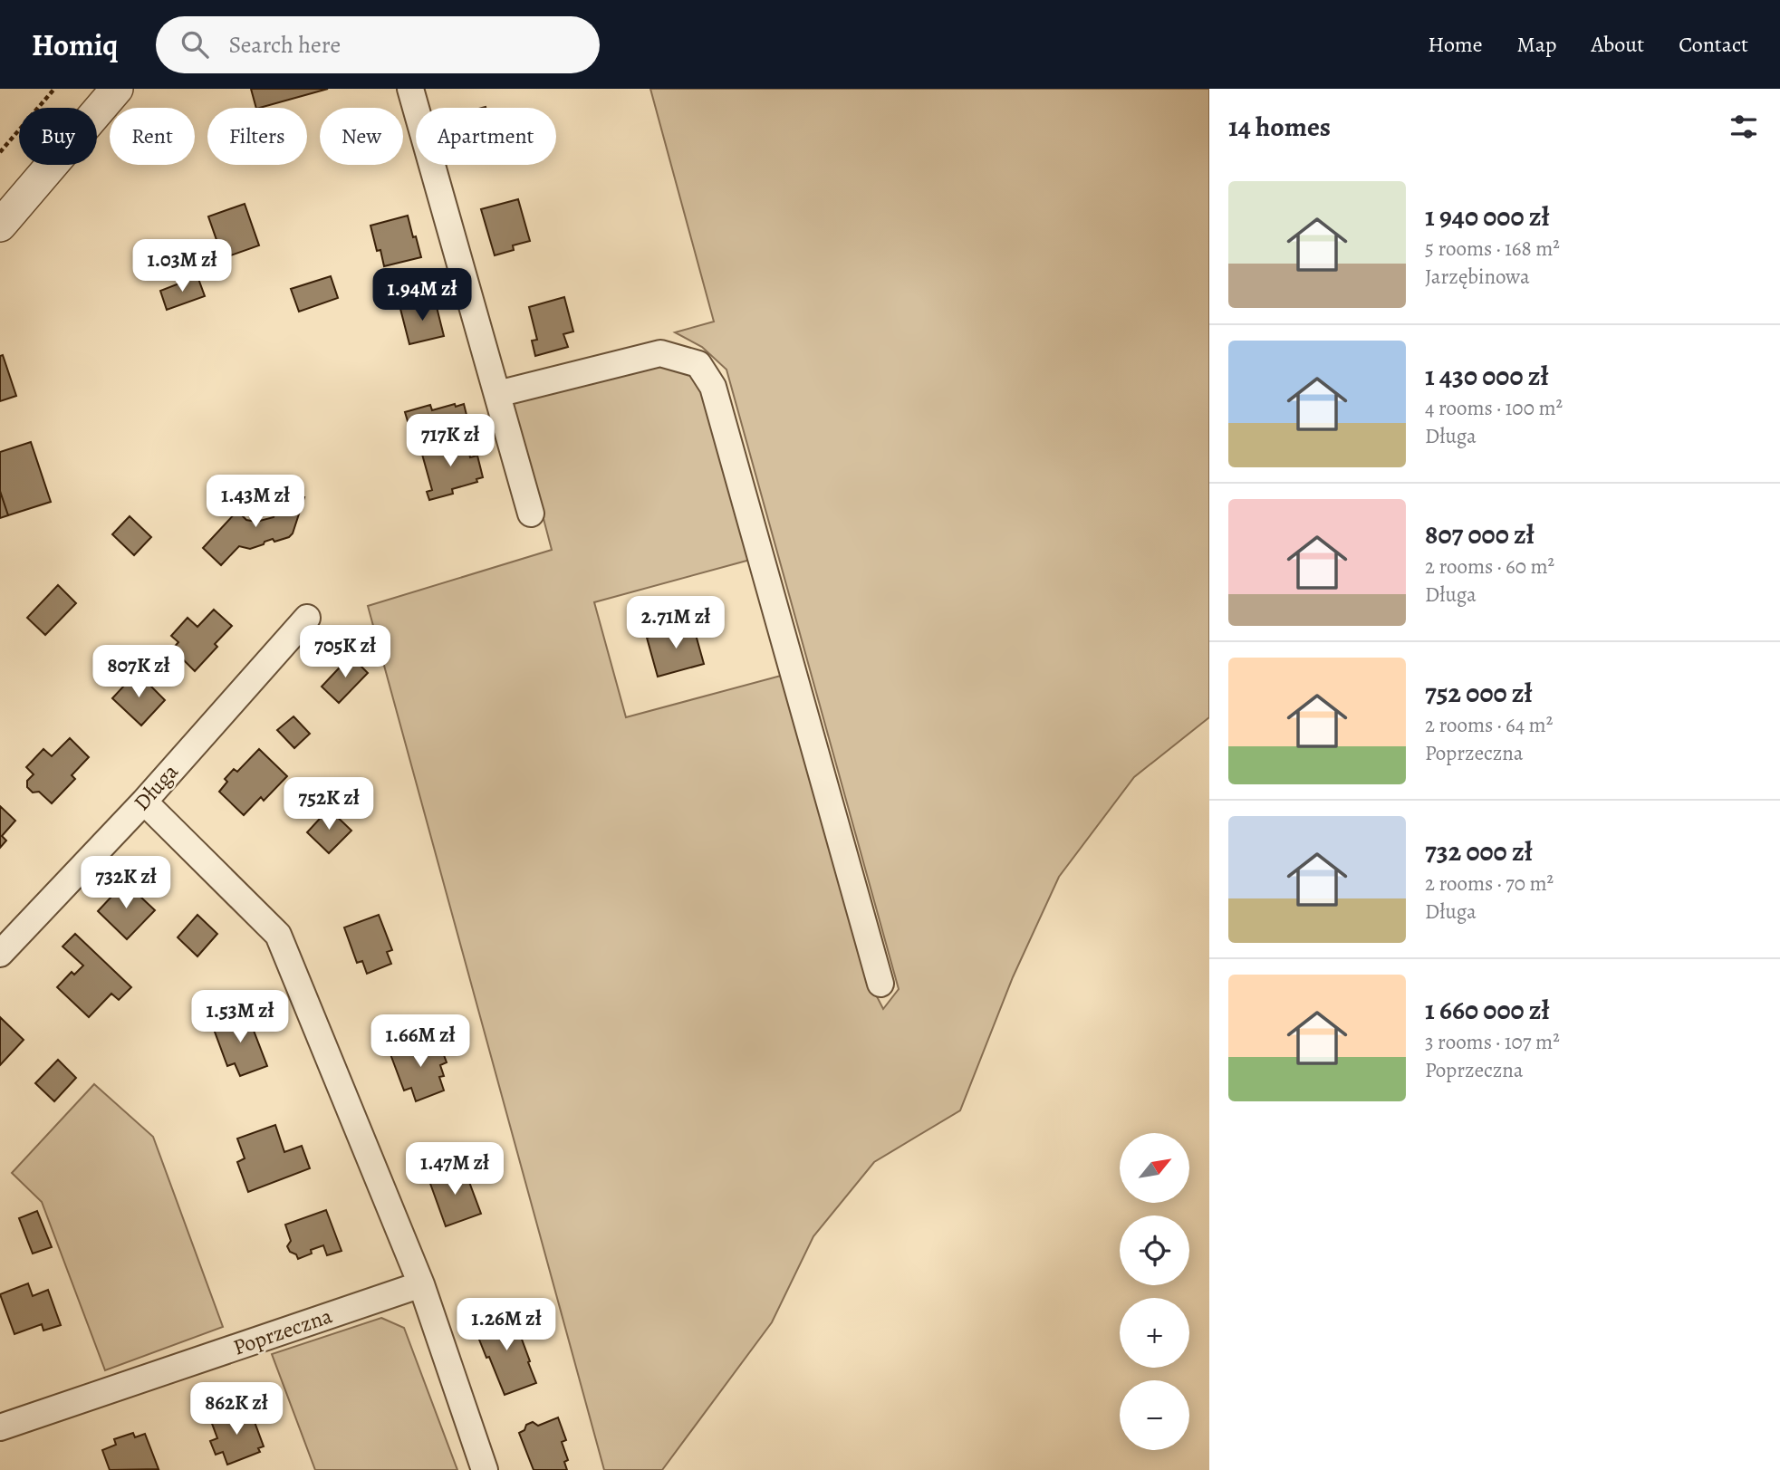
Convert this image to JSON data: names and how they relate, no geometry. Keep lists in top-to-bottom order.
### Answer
{
  "streets": {
    "street": ["Długa", "Poprzeczna"]
  },
  "north": "top right",
  "page": {
    "header": "Homiq",
    "search": "Search here",
    "nav": [
      "Home",
      "Map",
      "About",
      "Contact"
    ],
    "heading": "14 homes",
    "chip": [
      "Buy",
      "Rent",
      "Filters",
      "New",
      "Apartment"
    ],
    "list": [
      {
        "name": "1 940 000 zł",
        "note": "5 rooms · 168 m² · Jarzębinowa"
      },
      {
        "name": "1 430 000 zł",
        "note": "4 rooms · 100 m² · Długa"
      },
      {
        "name": "807 000 zł",
        "note": "2 rooms · 60 m² · Długa"
      },
      {
        "name": "752 000 zł",
        "note": "2 rooms · 64 m² · Poprzeczna"
      },
      {
        "name": "732 000 zł",
        "note": "2 rooms · 70 m² · Długa"
      },
      {
        "name": "1 660 000 zł",
        "note": "3 rooms · 107 m² · Poprzeczna"
      }
    ],
    "price": [
      "1.03M zł",
      "1.94M zł",
      "717K zł",
      "1.43M zł",
      "2.71M zł",
      "705K zł",
      "807K zł",
      "752K zł",
      "732K zł",
      "1.53M zł",
      "1.66M zł",
      "1.47M zł",
      "1.26M zł",
      "862K zł"
    ],
    "map_buttons": ["+", "−"]
  }
}
